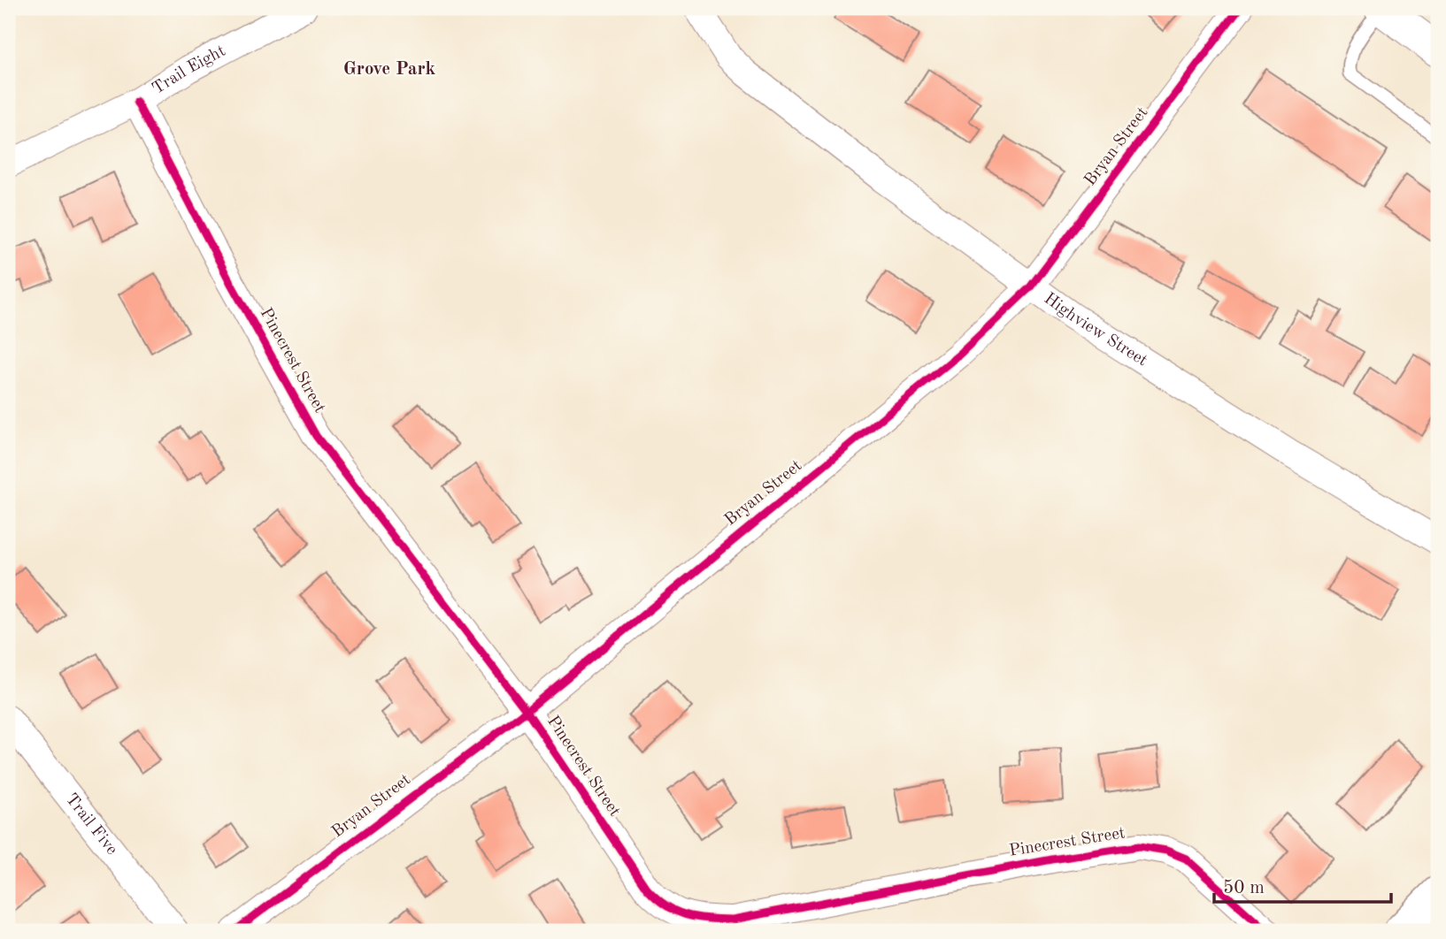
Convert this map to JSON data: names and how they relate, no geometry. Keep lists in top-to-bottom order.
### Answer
{
  "streets": {
    "street": [
      "Trail Eight",
      "Bryan Street",
      "Highview Street",
      "Pinecrest Street",
      "Trail Five"
    ]
  },
  "crossings": [
    ["Trail Eight", "Pinecrest Street"],
    ["Bryan Street", "Highview Street"],
    ["Bryan Street", "Pinecrest Street"]
  ],
  "districts": ["Grove Park"],
  "scale_bar": "50 m"
}
